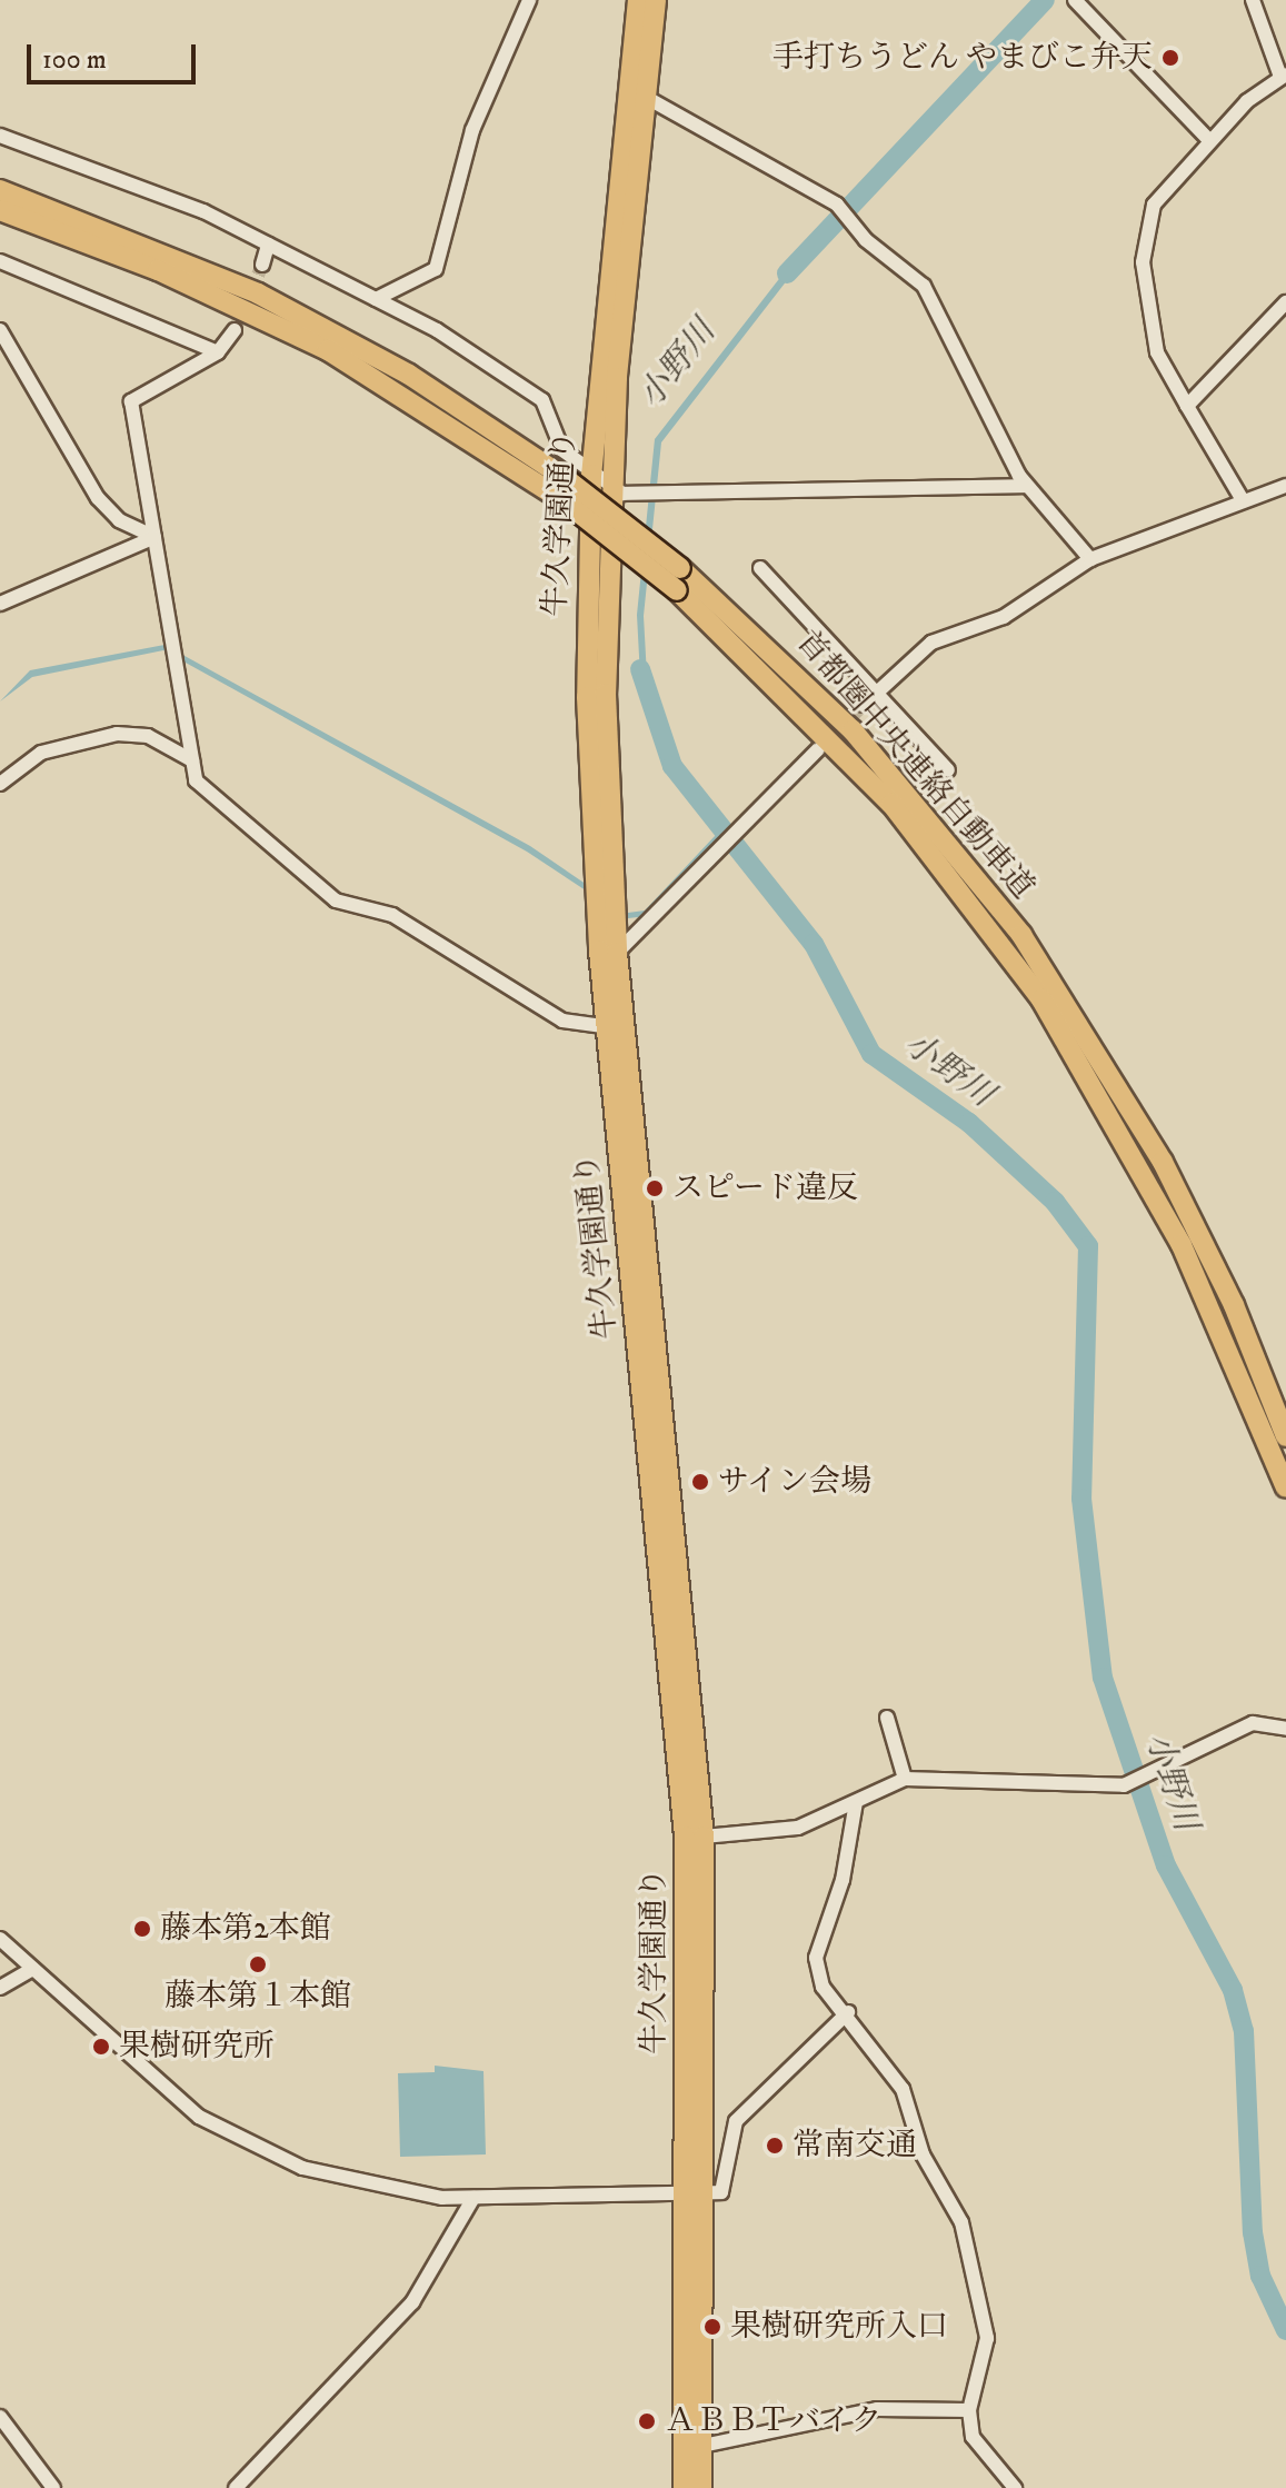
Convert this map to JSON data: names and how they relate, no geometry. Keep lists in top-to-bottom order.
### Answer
{
  "streets": {
    "highway": ["牛久学園通り", "首都圏中央連絡自動車道"]
  },
  "water": ["小野川"],
  "places": [
    "手打ちうどん やまびこ弁天",
    "スピード違反",
    "サイン会場",
    "藤本第2本館",
    "藤本第１本館",
    "果樹研究所",
    "常南交通",
    "果樹研究所入口",
    "ＡＢＢＴバイク"
  ],
  "scale_bar": "100 m"
}
